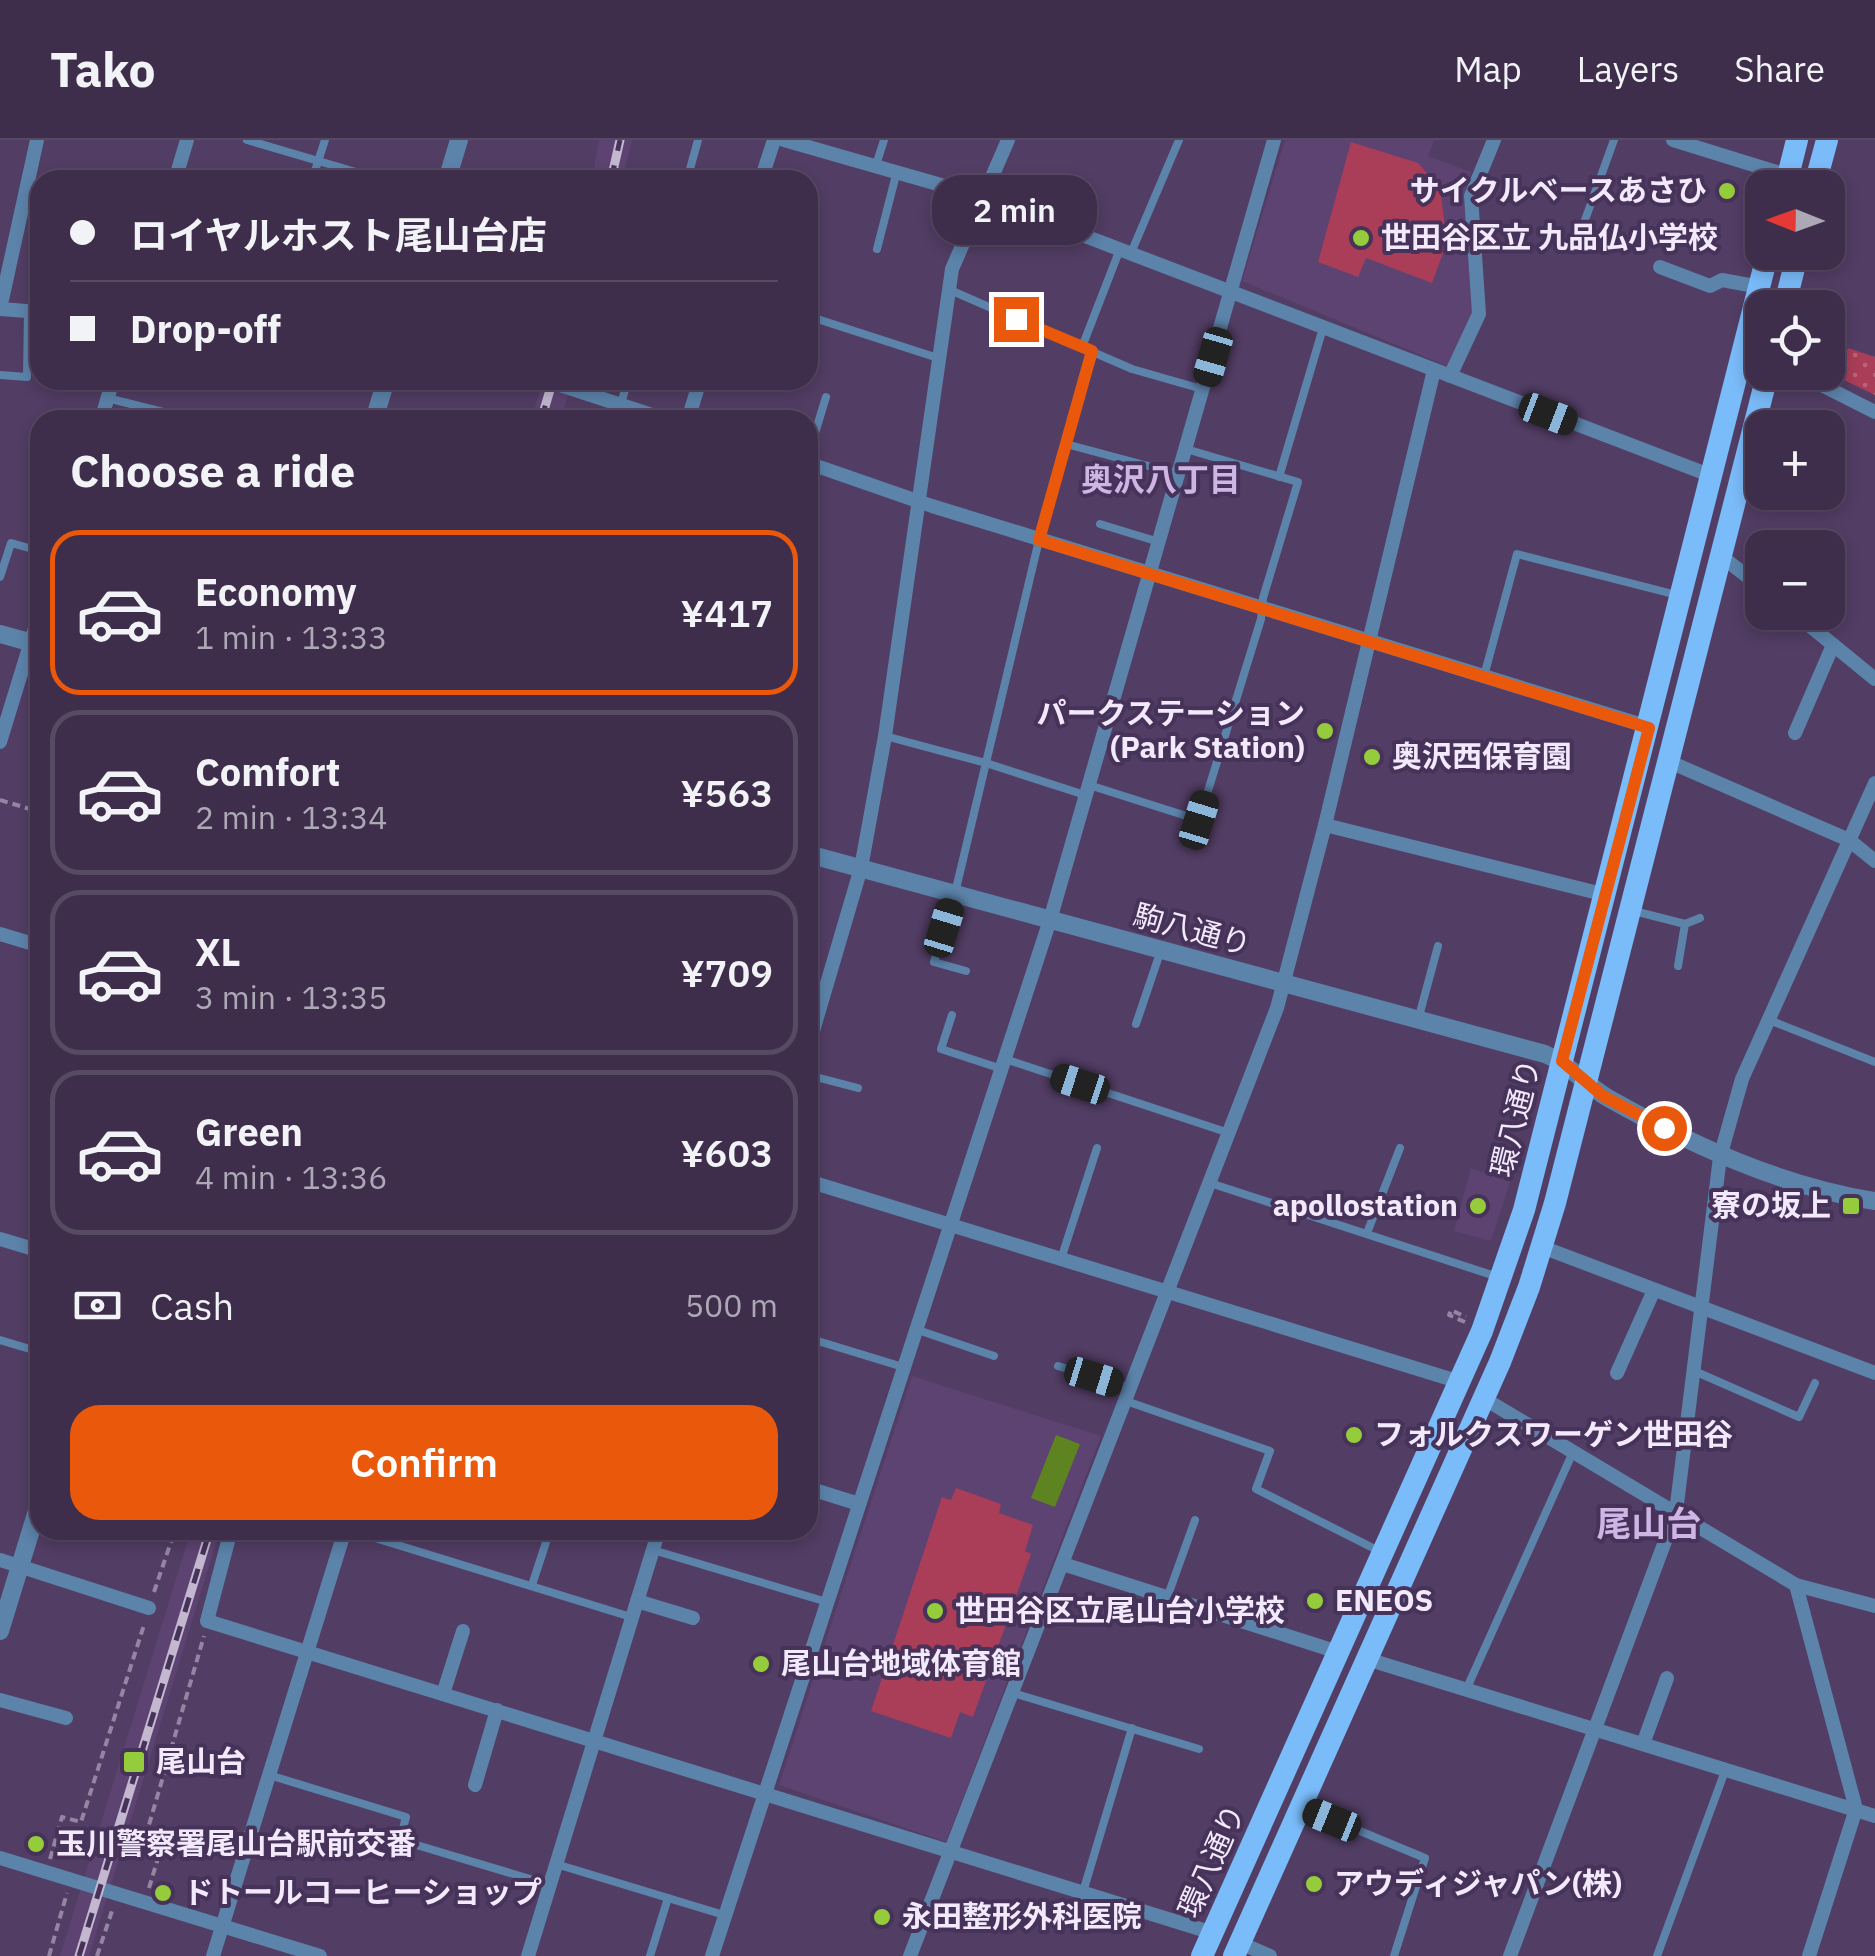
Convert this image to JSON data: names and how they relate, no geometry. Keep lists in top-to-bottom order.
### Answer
{
  "streets": {
    "main road": ["環八通り"],
    "street": ["駒八通り"]
  },
  "crossings": [
    ["駒八通り", "環八通り"]
  ],
  "districts": ["奥沢八丁目", "尾山台"],
  "places": {
    "other": [
      "サイクルベースあさひ",
      "世田谷区立 九品仏小学校",
      "パークステーション (Park Station)",
      "奥沢西保育園",
      "apollostation",
      "フォルクスワーゲン世田谷",
      "ENEOS",
      "世田谷区立尾山台小学校",
      "尾山台地域体育館",
      "玉川警察署尾山台駅前交番",
      "アウディジャパン(株)",
      "ドトールコーヒーショップ",
      "永田整形外科医院"
    ],
    "transit": ["寮の坂上", "尾山台"]
  },
  "north": "left",
  "page": {
    "header": "Tako",
    "nav": ["Map", "Layers", "Share"],
    "map_buttons": ["+", "−"],
    "banner": ["ロイヤルホスト尾山台店", "Drop-off"],
    "bubble": "2 min",
    "heading": "Choose a ride",
    "list": [
      {
        "name": "Economy",
        "note": "1 min · 13:33",
        "value": "¥417"
      },
      {
        "name": "Comfort",
        "note": "2 min · 13:34",
        "value": "¥563"
      },
      {
        "name": "XL",
        "note": "3 min · 13:35",
        "value": "¥709"
      },
      {
        "name": "Green",
        "note": "4 min · 13:36",
        "value": "¥603"
      }
    ],
    "pay": ["Cash", "500 m"],
    "buttons": "Confirm"
  }
}
